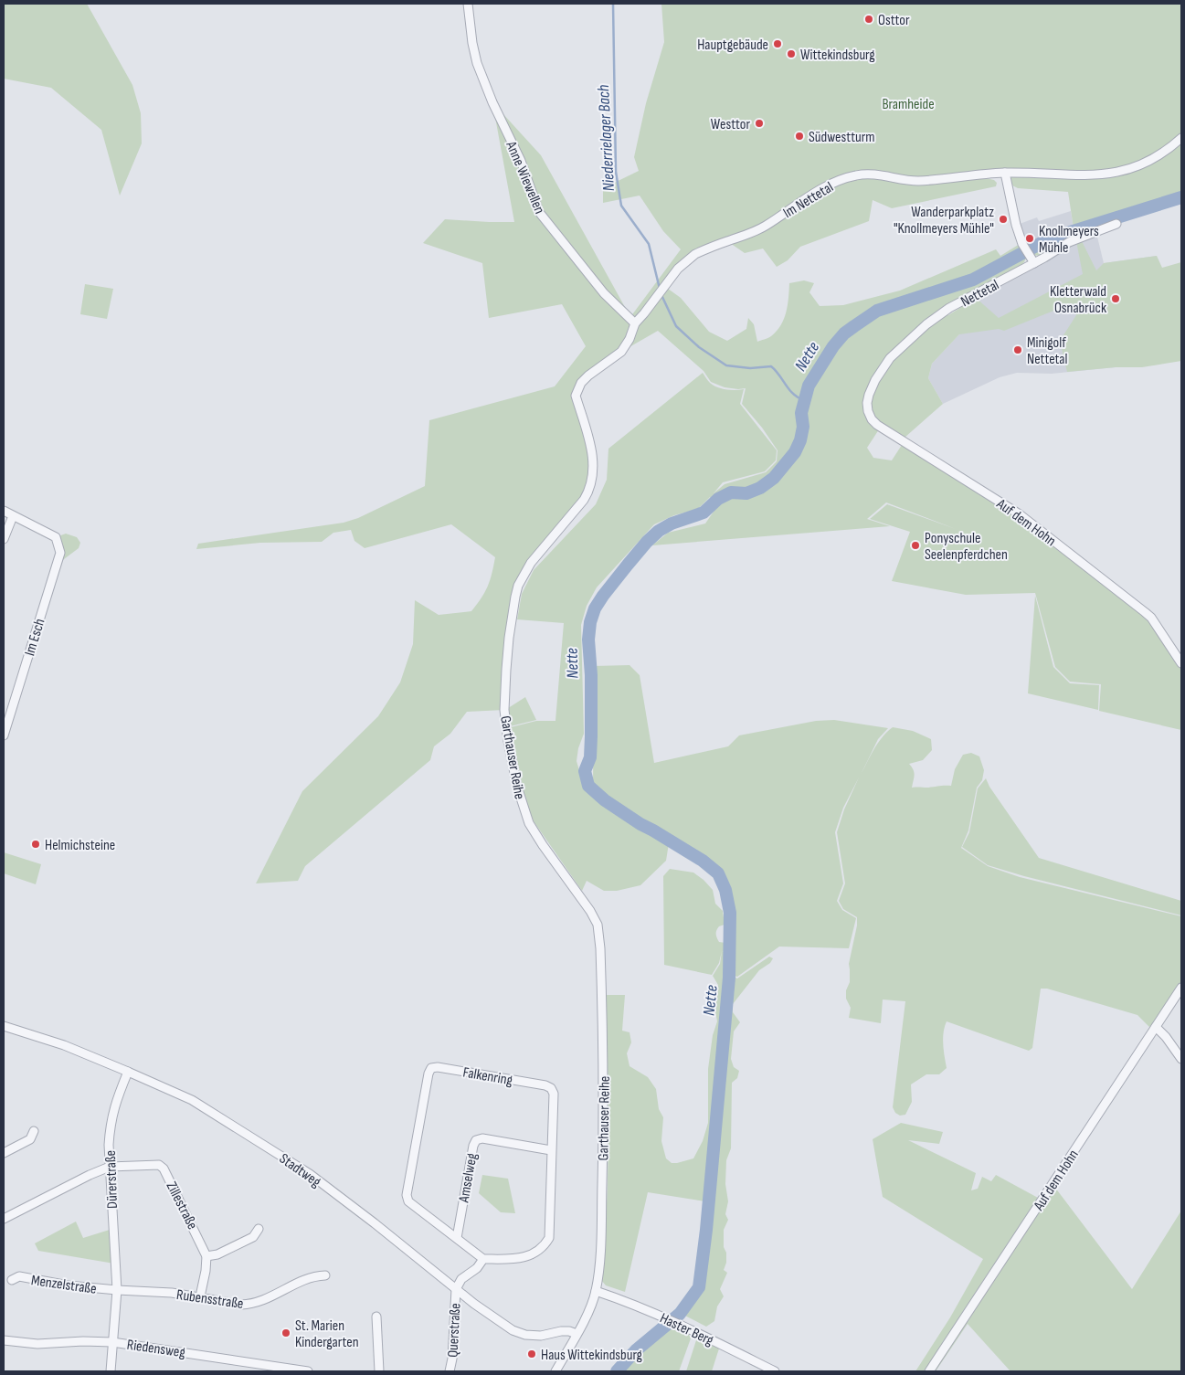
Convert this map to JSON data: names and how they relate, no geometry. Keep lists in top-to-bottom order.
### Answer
{
  "streets": {
    "street": [
      "Anne Wiewellen",
      "Im Nettetal",
      "Nettetal",
      "Auf dem Hohn",
      "Im Esch",
      "Garthauser Reihe",
      "Falkenring",
      "Stadtweg",
      "Amselweg",
      "Dürerstraße",
      "Zillestraße",
      "Menzelstraße",
      "Rubensstraße",
      "Haster Berg",
      "Querstraße",
      "Riedensweg"
    ]
  },
  "crossings": [
    ["Anne Wiewellen", "Garthauser Reihe"],
    ["Im Nettetal", "Garthauser Reihe"],
    ["Nettetal", "Auf dem Hohn"],
    ["Garthauser Reihe", "Haster Berg"],
    ["Falkenring", "Amselweg"],
    ["Stadtweg", "Dürerstraße"],
    ["Stadtweg", "Querstraße"],
    ["Dürerstraße", "Zillestraße"],
    ["Dürerstraße", "Menzelstraße"],
    ["Dürerstraße", "Rubensstraße"],
    ["Dürerstraße", "Riedensweg"],
    ["Menzelstraße", "Rubensstraße"]
  ],
  "water": ["Niederrielager Bach", "Nette"],
  "parks": ["Bramheide"],
  "places": [
    "Osttor",
    "Hauptgebäude",
    "Wittekindsburg",
    "Westtor",
    "Südwestturm",
    "Wanderparkplatz \"Knollmeyers Mühle\"",
    "Knollmeyers Mühle",
    "Kletterwald Osnabrück",
    "Minigolf Nettetal",
    "Ponyschule Seelenpferdchen",
    "Helmichsteine",
    "St. Marien Kindergarten",
    "Haus Wittekindsburg"
  ]
}
